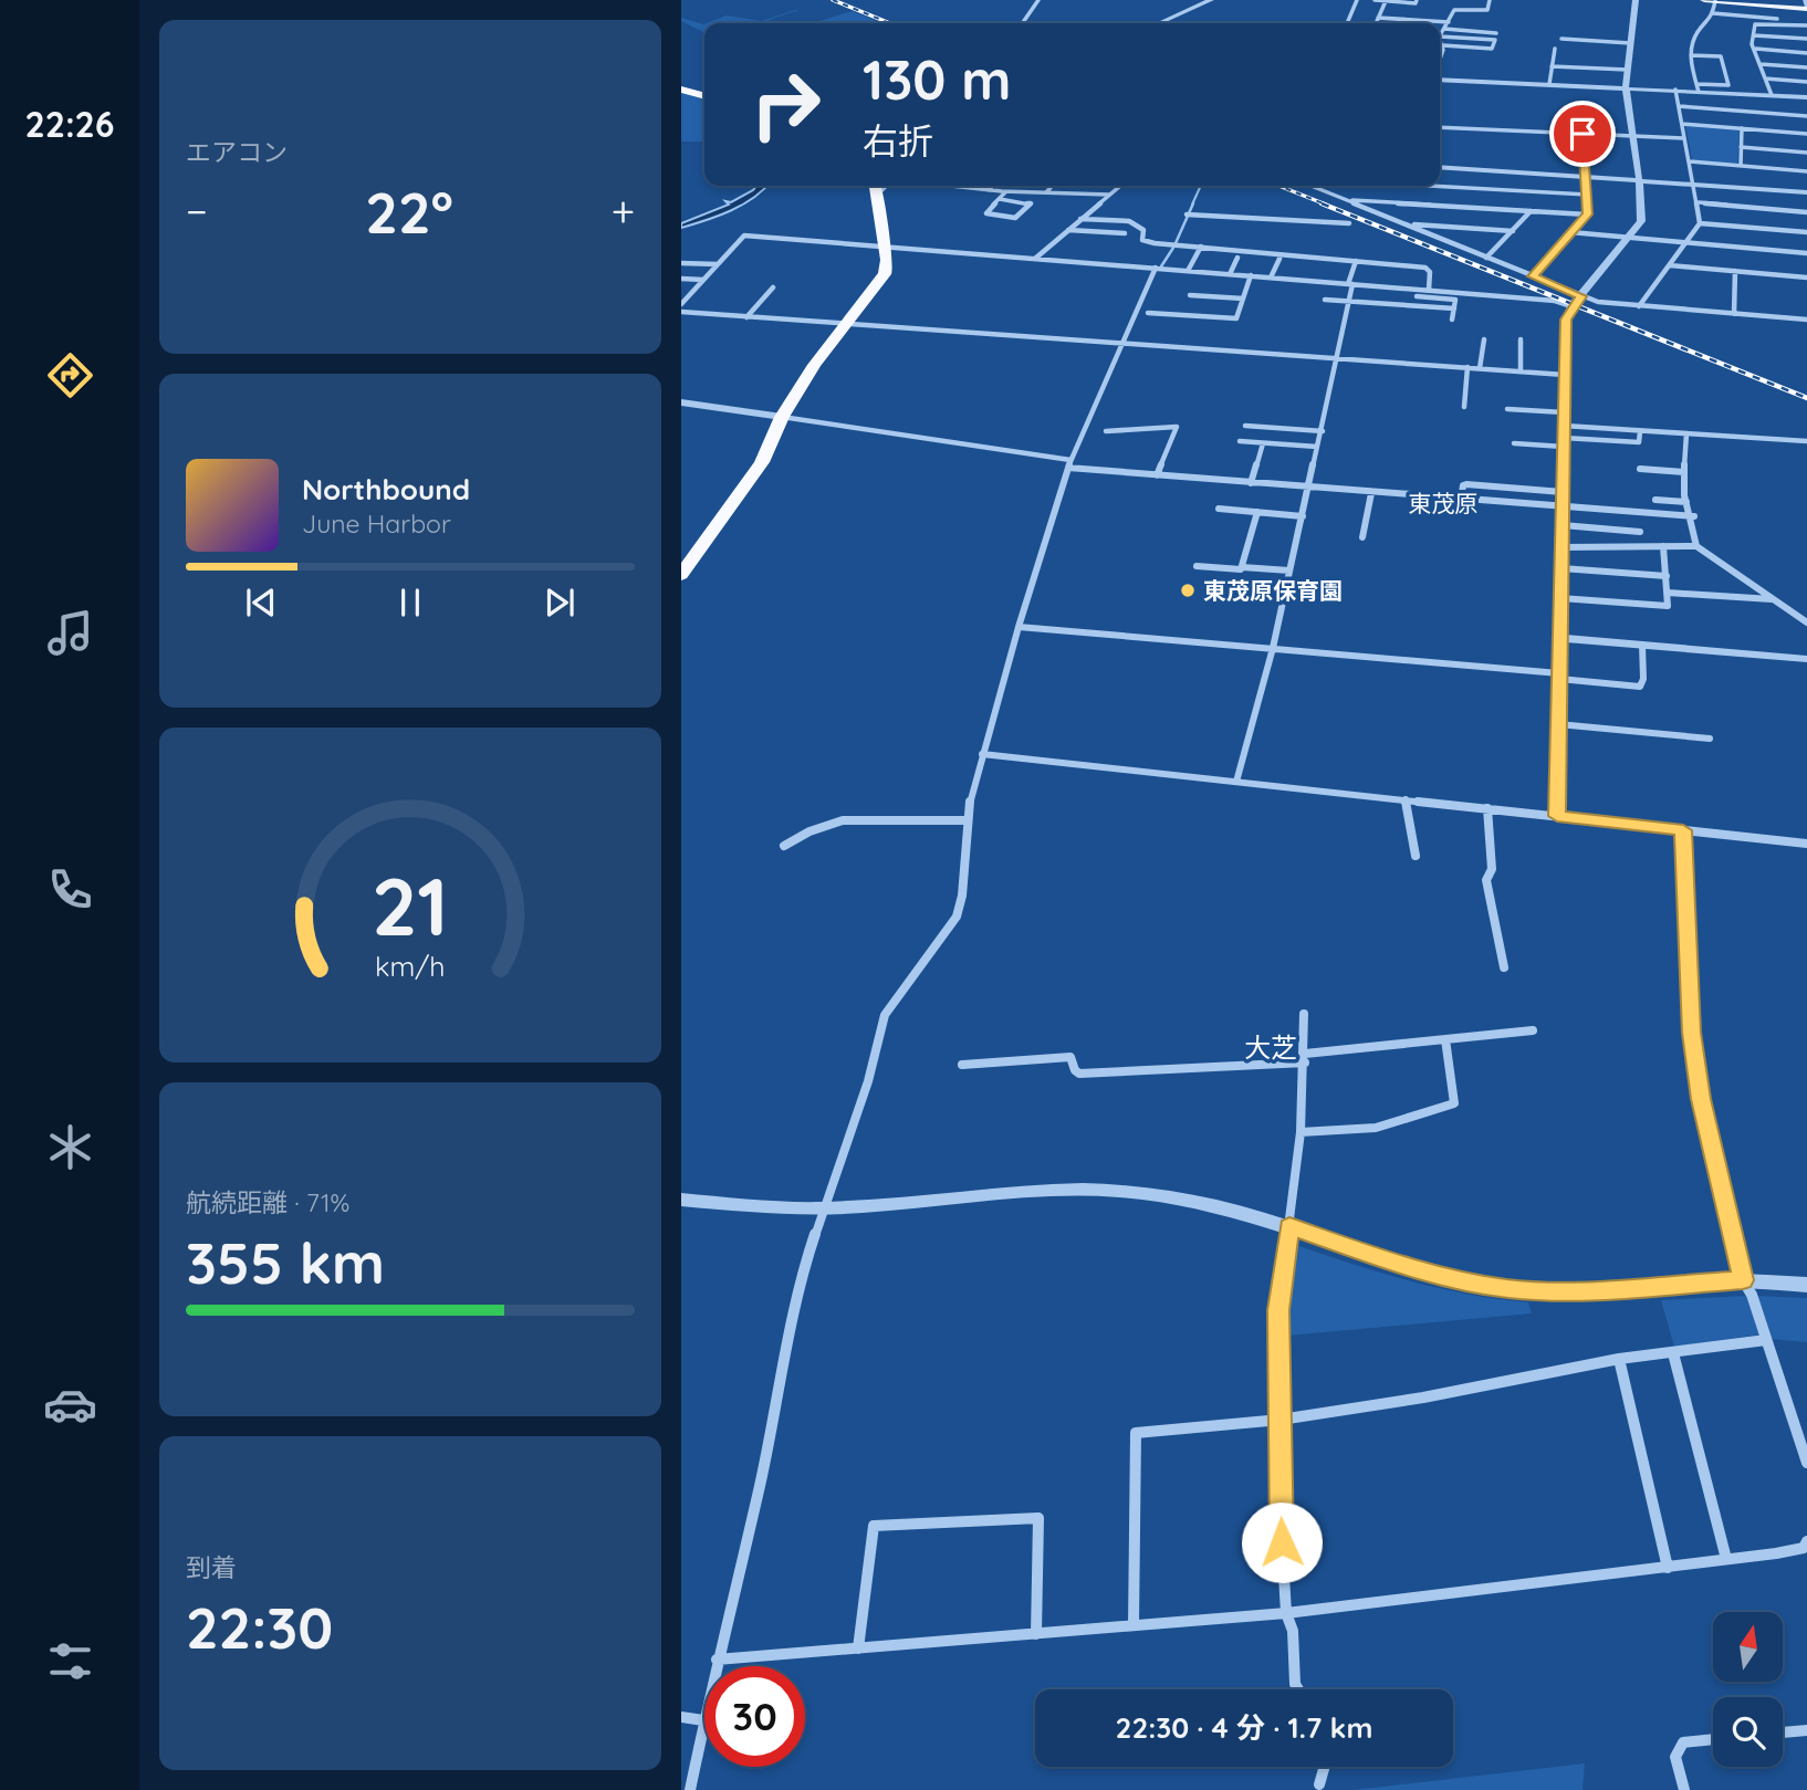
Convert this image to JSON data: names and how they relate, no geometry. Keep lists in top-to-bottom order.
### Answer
{
  "districts": ["東茂原", "大芝"],
  "places": ["東茂原保育園"],
  "north": "top",
  "page": {
    "tabs": "22:26",
    "tile": [
      "エアコン",
      ["航続距離 · 71%", "355 km"],
      ["到着", "22:30"]
    ],
    "turn": ["130 m", "右折"],
    "heat": ["−", "22°", "+"],
    "song": ["Northbound", "June Harbor"],
    "limit": "30",
    "trip": "22:30 · 4 分 · 1.7 km",
    "gauge": ["21", "km/h"]
  }
}
